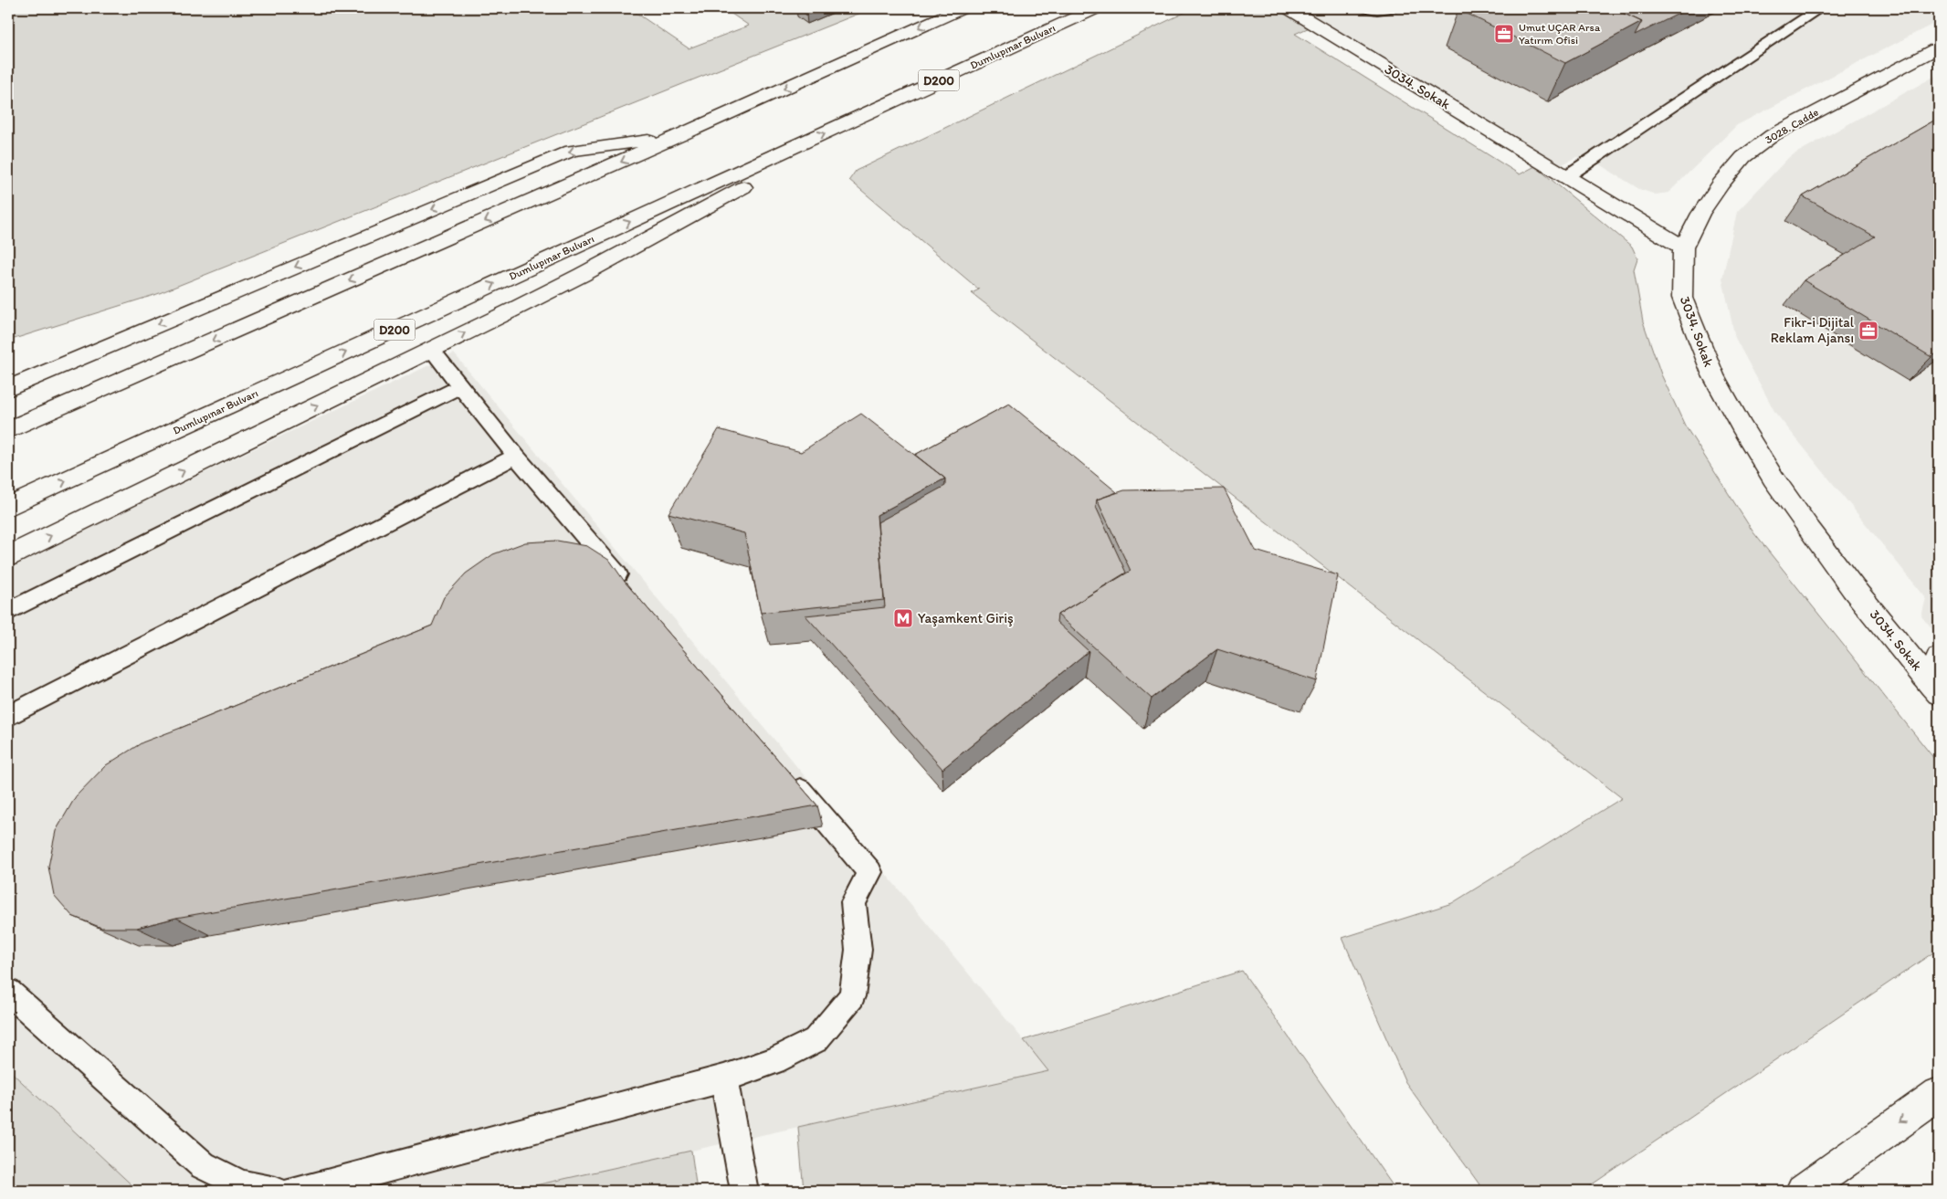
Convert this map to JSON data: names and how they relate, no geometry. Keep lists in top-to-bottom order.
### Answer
{
  "streets": {
    "main road": [
      "Dumlupınar Bulvarı",
      "D200",
      "3034. Sokak",
      "3028. Cadde"
    ]
  },
  "crossings": [
    ["3034. Sokak", "3028. Cadde"]
  ],
  "places": {
    "office": ["Umut UÇAR Arsa Yatırım Ofisi", "Fikr-i Dijital Reklam Ajansı"],
    "metro station": ["Yaşamkent Giriş"]
  }
}
